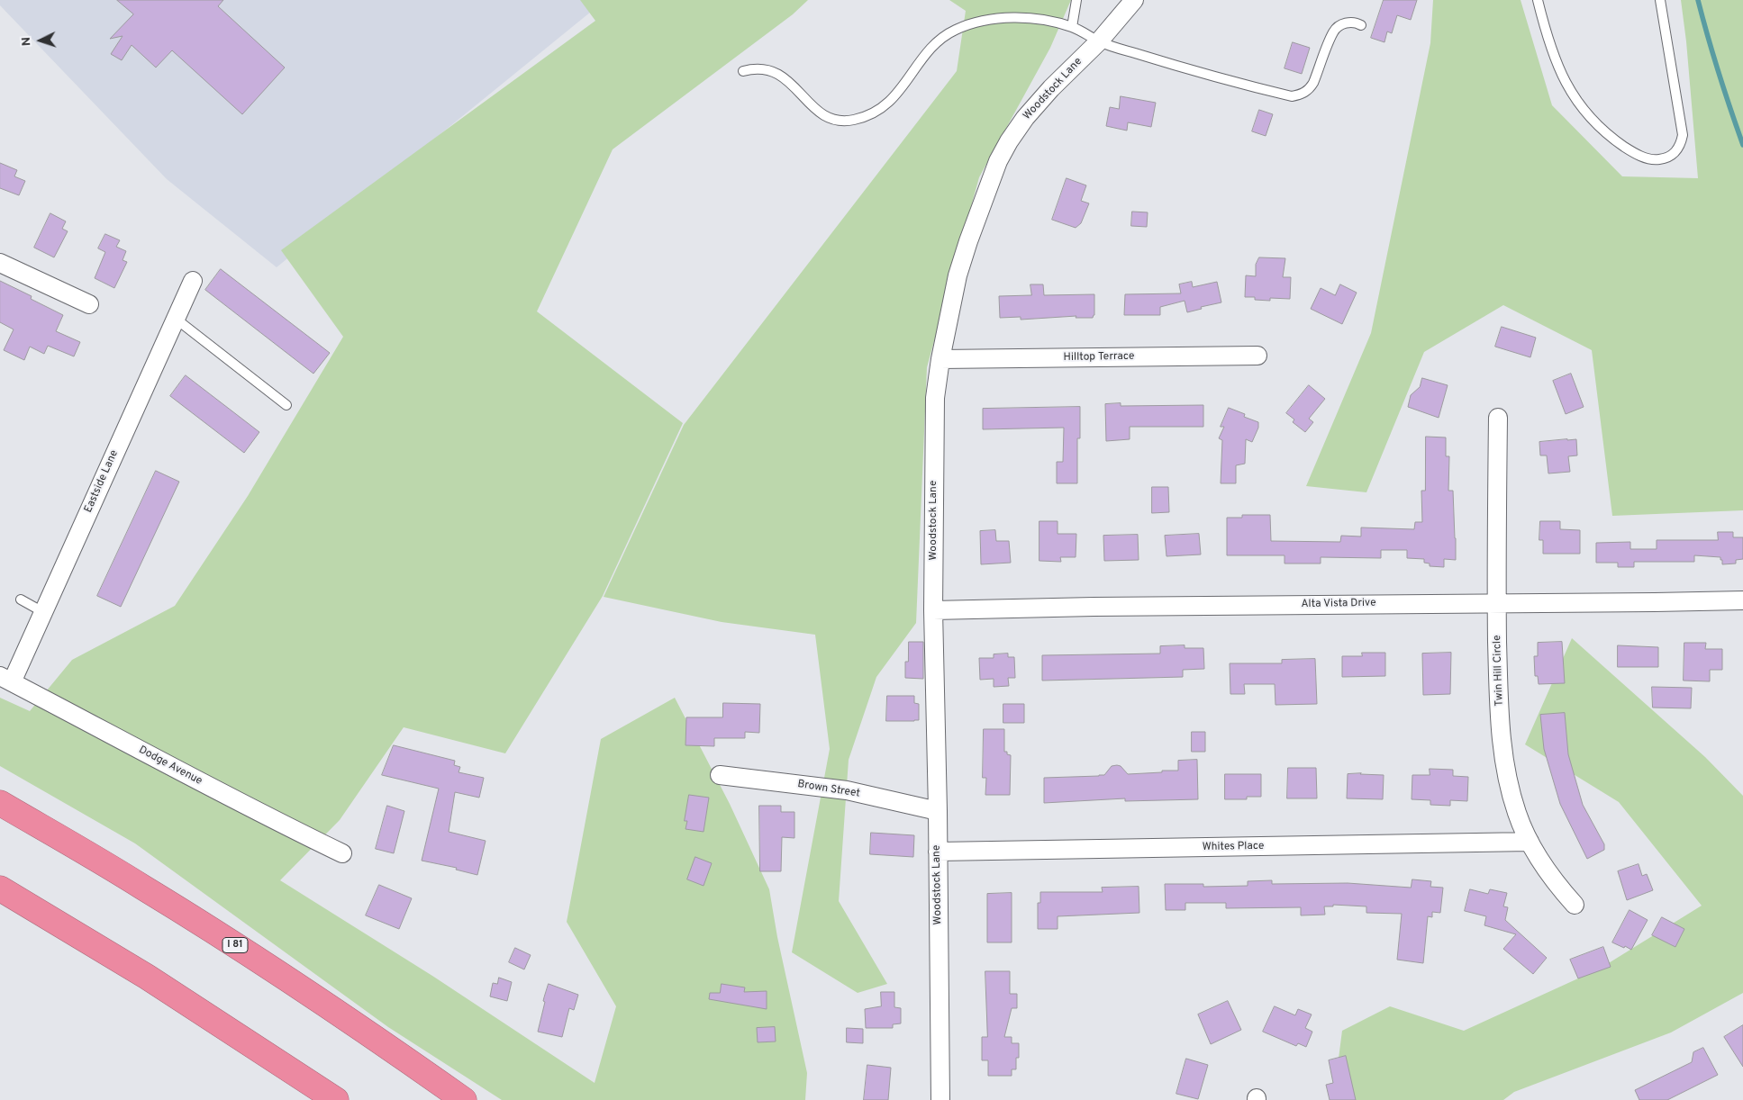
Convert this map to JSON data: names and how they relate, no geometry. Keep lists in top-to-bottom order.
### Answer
{
  "streets": {
    "highway": ["I 81"],
    "street": [
      "Woodstock Lane",
      "Hilltop Terrace",
      "Eastside Lane",
      "Alta Vista Drive",
      "Twin Hill Circle",
      "Dodge Avenue",
      "Brown Street",
      "Whites Place"
    ]
  },
  "crossings": [
    ["Woodstock Lane", "Hilltop Terrace"],
    ["Woodstock Lane", "Alta Vista Drive"],
    ["Woodstock Lane", "Brown Street"],
    ["Woodstock Lane", "Whites Place"],
    ["Eastside Lane", "Dodge Avenue"],
    ["Alta Vista Drive", "Twin Hill Circle"],
    ["Twin Hill Circle", "Whites Place"]
  ],
  "north": "left"
}
